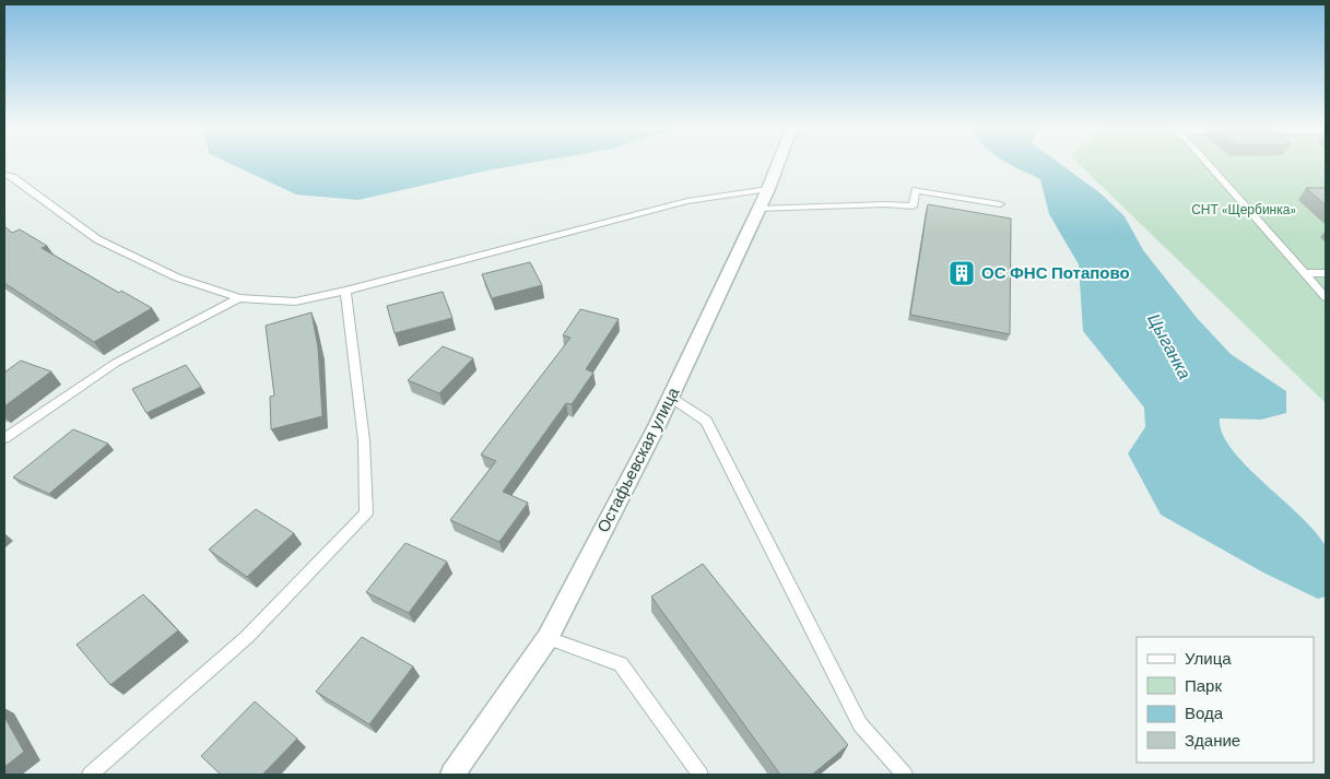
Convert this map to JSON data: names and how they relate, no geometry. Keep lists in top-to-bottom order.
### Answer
{
  "streets": {
    "street": ["Остафьевская улица"]
  },
  "water": ["Цыганка"],
  "parks": ["СНТ «Щербинка»"],
  "places": {
    "building": ["ОС ФНС Потапово"]
  },
  "legend": [
    "Улица",
    "Парк",
    "Вода",
    "Здание"
  ]
}
